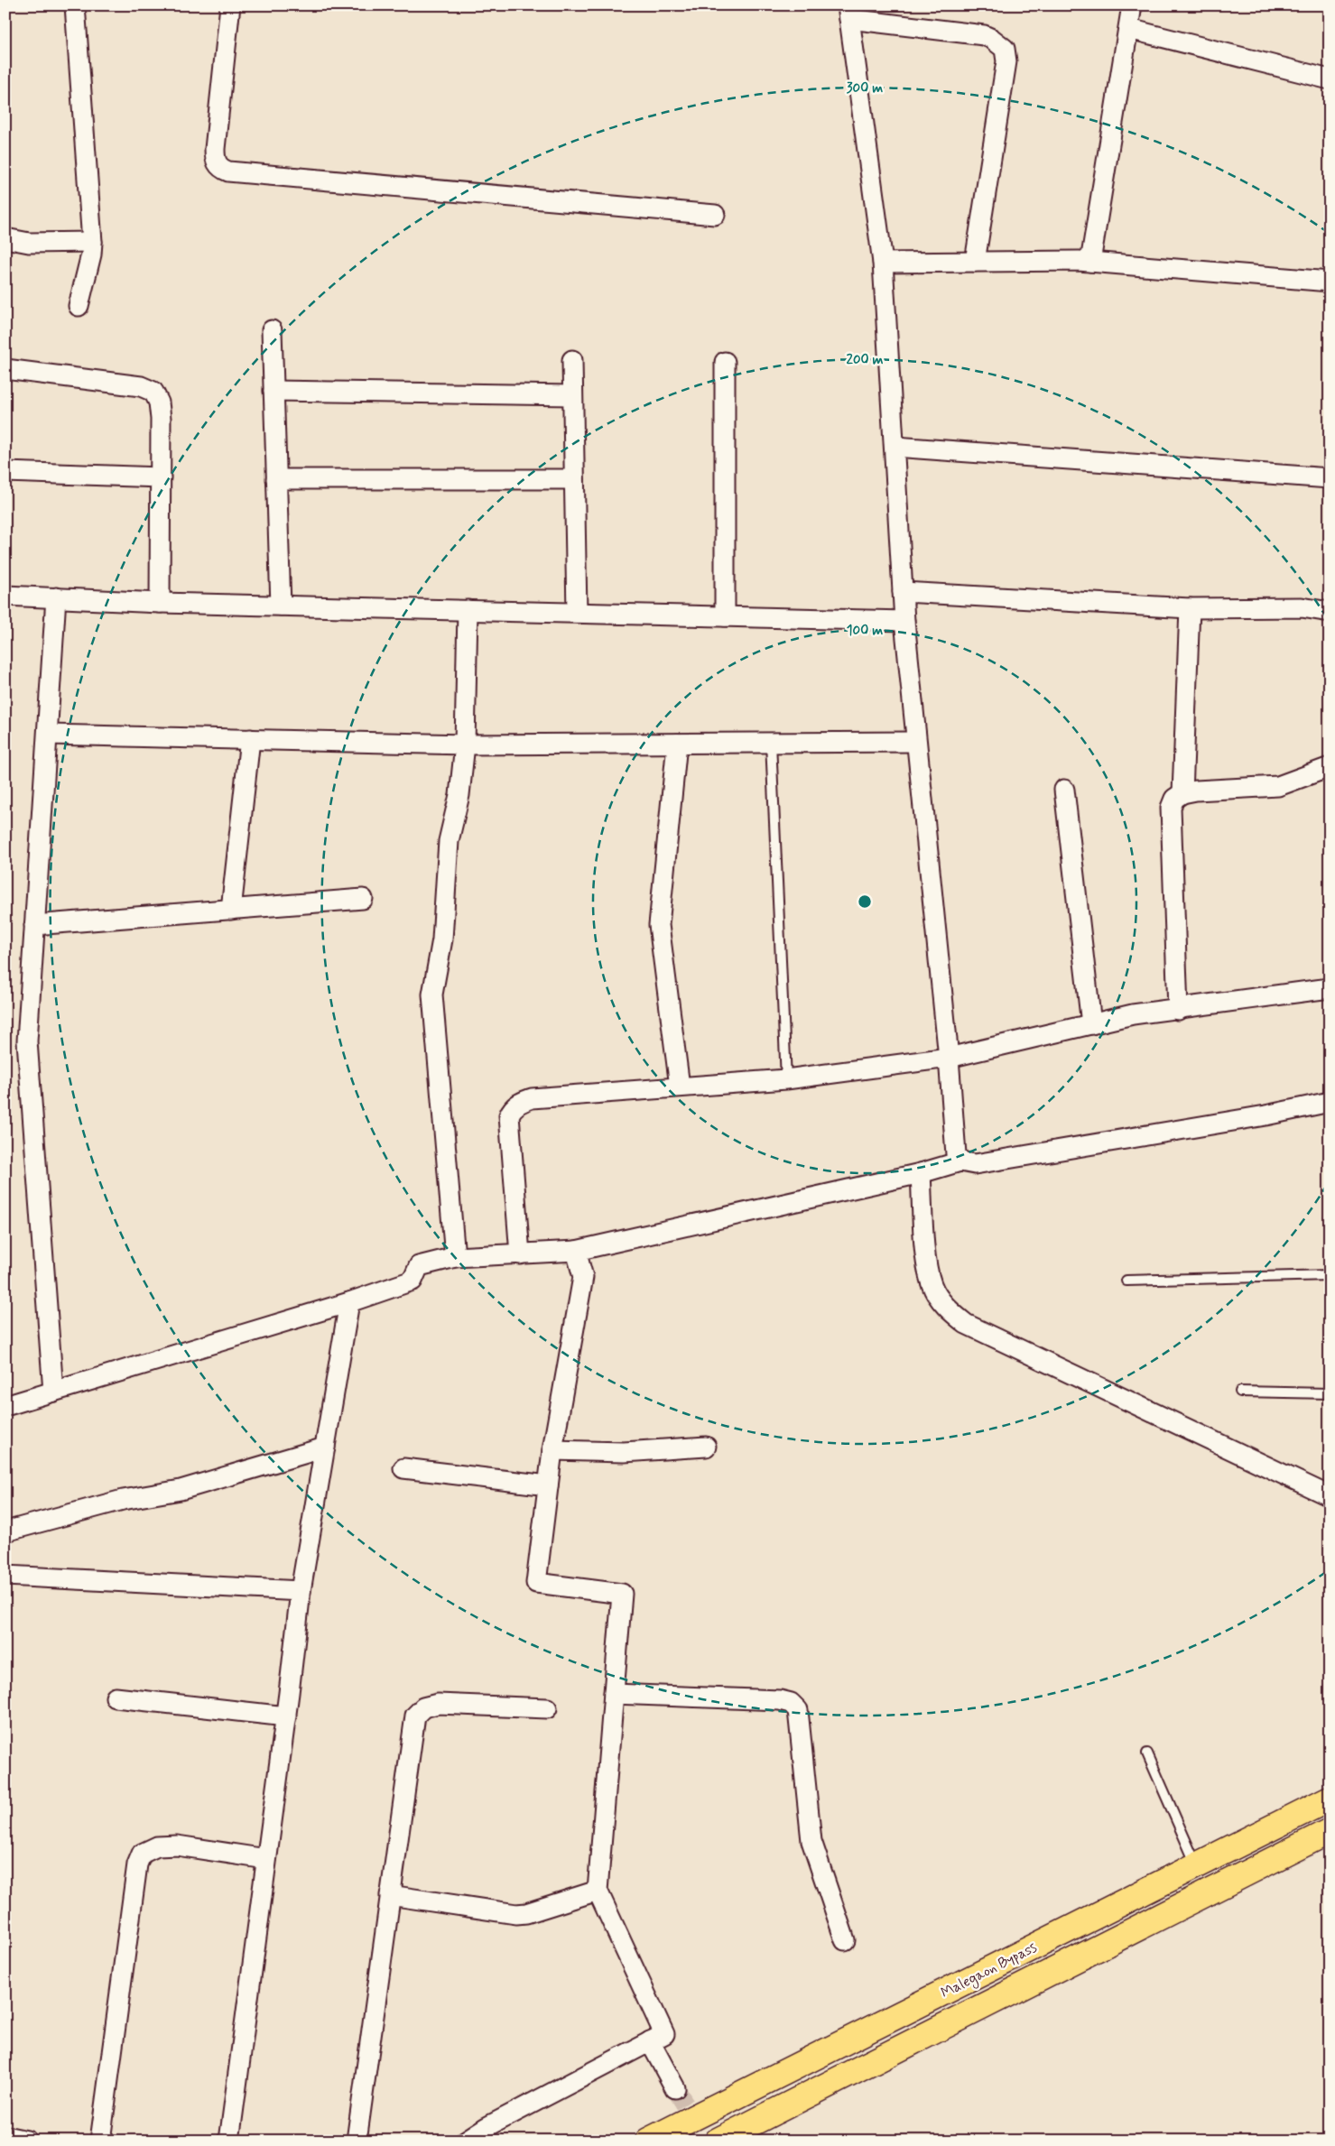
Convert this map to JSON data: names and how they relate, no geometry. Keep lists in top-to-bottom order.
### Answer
{
  "streets": {
    "highway": ["Malegaon Bypass"]
  },
  "rings": ["300 m", "200 m", "100 m"]
}
